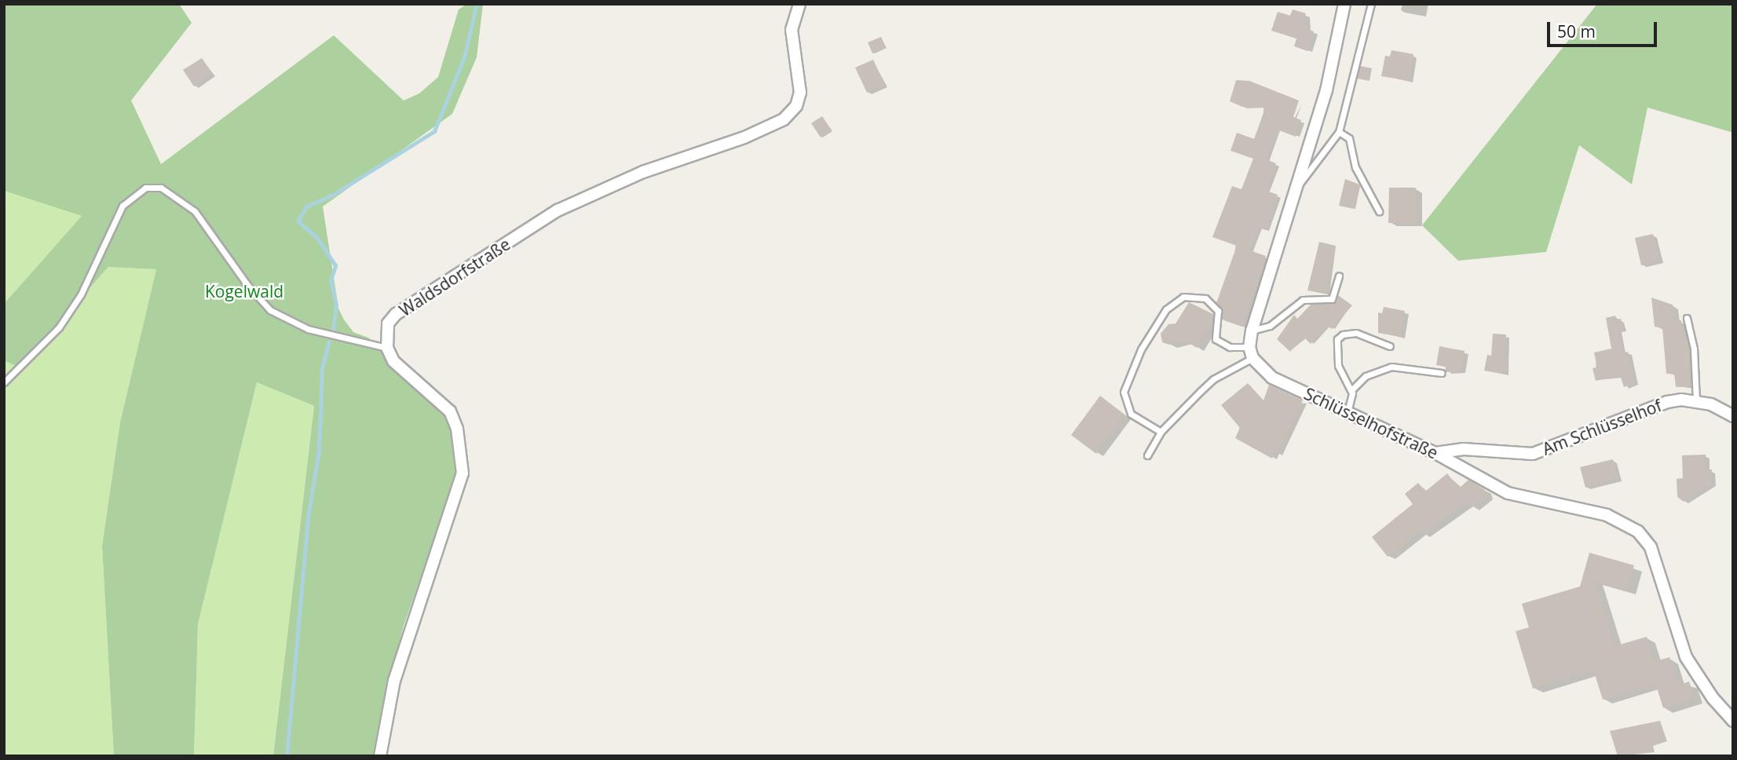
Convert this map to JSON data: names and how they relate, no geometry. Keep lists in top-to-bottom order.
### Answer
{
  "streets": {
    "street": ["Waldsdorfstraße", "Schlüsselhofstraße", "Am Schlüsselhof"]
  },
  "crossings": [
    ["Schlüsselhofstraße", "Am Schlüsselhof"]
  ],
  "parks": ["Kogelwald"],
  "scale_bar": "50 m"
}
